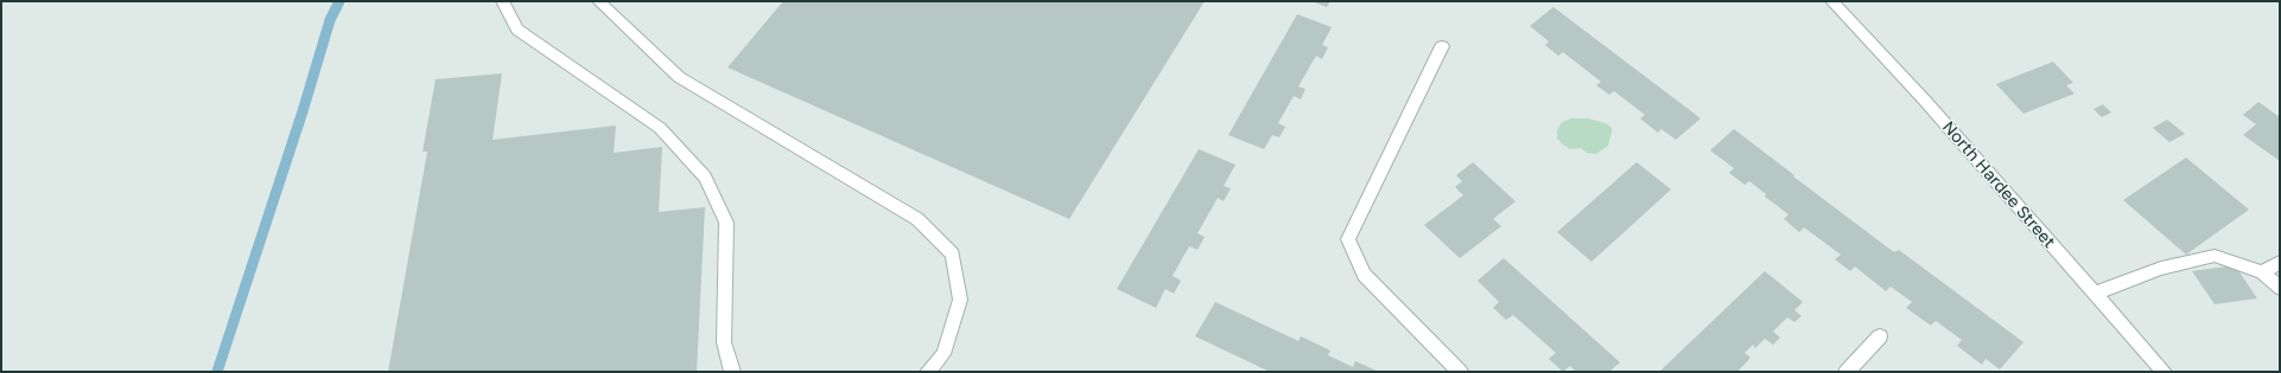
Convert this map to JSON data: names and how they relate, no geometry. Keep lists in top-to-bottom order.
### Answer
{
  "streets": {
    "street": ["North Hardee Street"]
  }
}
